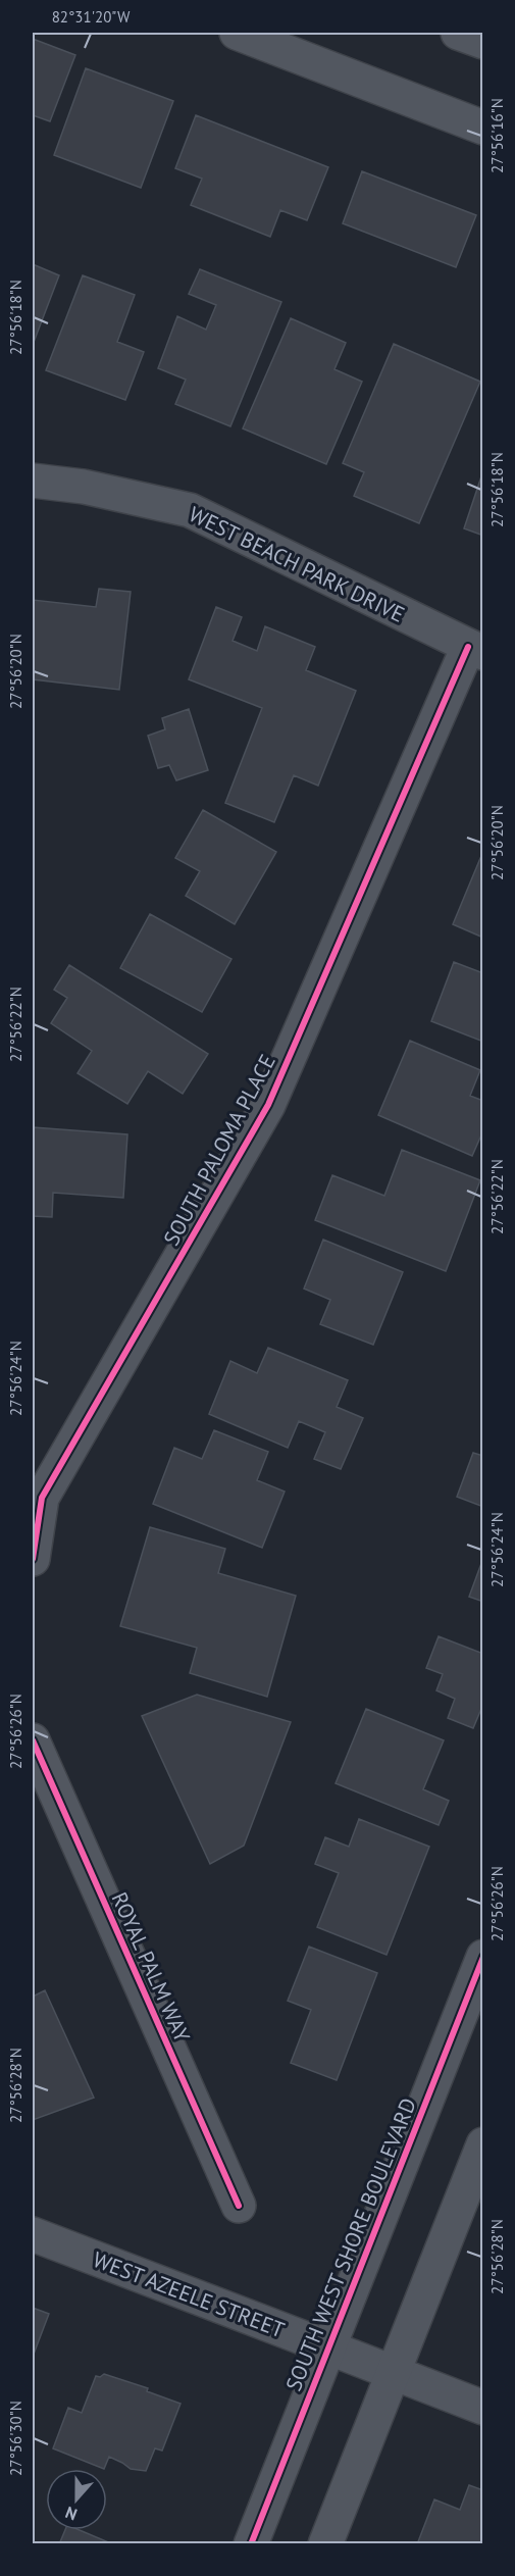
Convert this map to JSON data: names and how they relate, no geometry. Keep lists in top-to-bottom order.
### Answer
{
  "streets": {
    "street": [
      "WEST BEACH PARK DRIVE",
      "SOUTH PALOMA PLACE",
      "ROYAL PALM WAY",
      "SOUTH WEST SHORE BOULEVARD",
      "WEST AZEELE STREET"
    ]
  },
  "crossings": [
    ["WEST BEACH PARK DRIVE", "SOUTH PALOMA PLACE"],
    ["SOUTH WEST SHORE BOULEVARD", "WEST AZEELE STREET"]
  ],
  "north": "bottom",
  "coordinates": [
    "82°31'20\"W",
    "27°56'16\"N",
    "27°56'18\"N",
    "27°56'20\"N",
    "27°56'22\"N",
    "27°56'24\"N",
    "27°56'26\"N",
    "27°56'28\"N",
    "27°56'30\"N"
  ]
}
